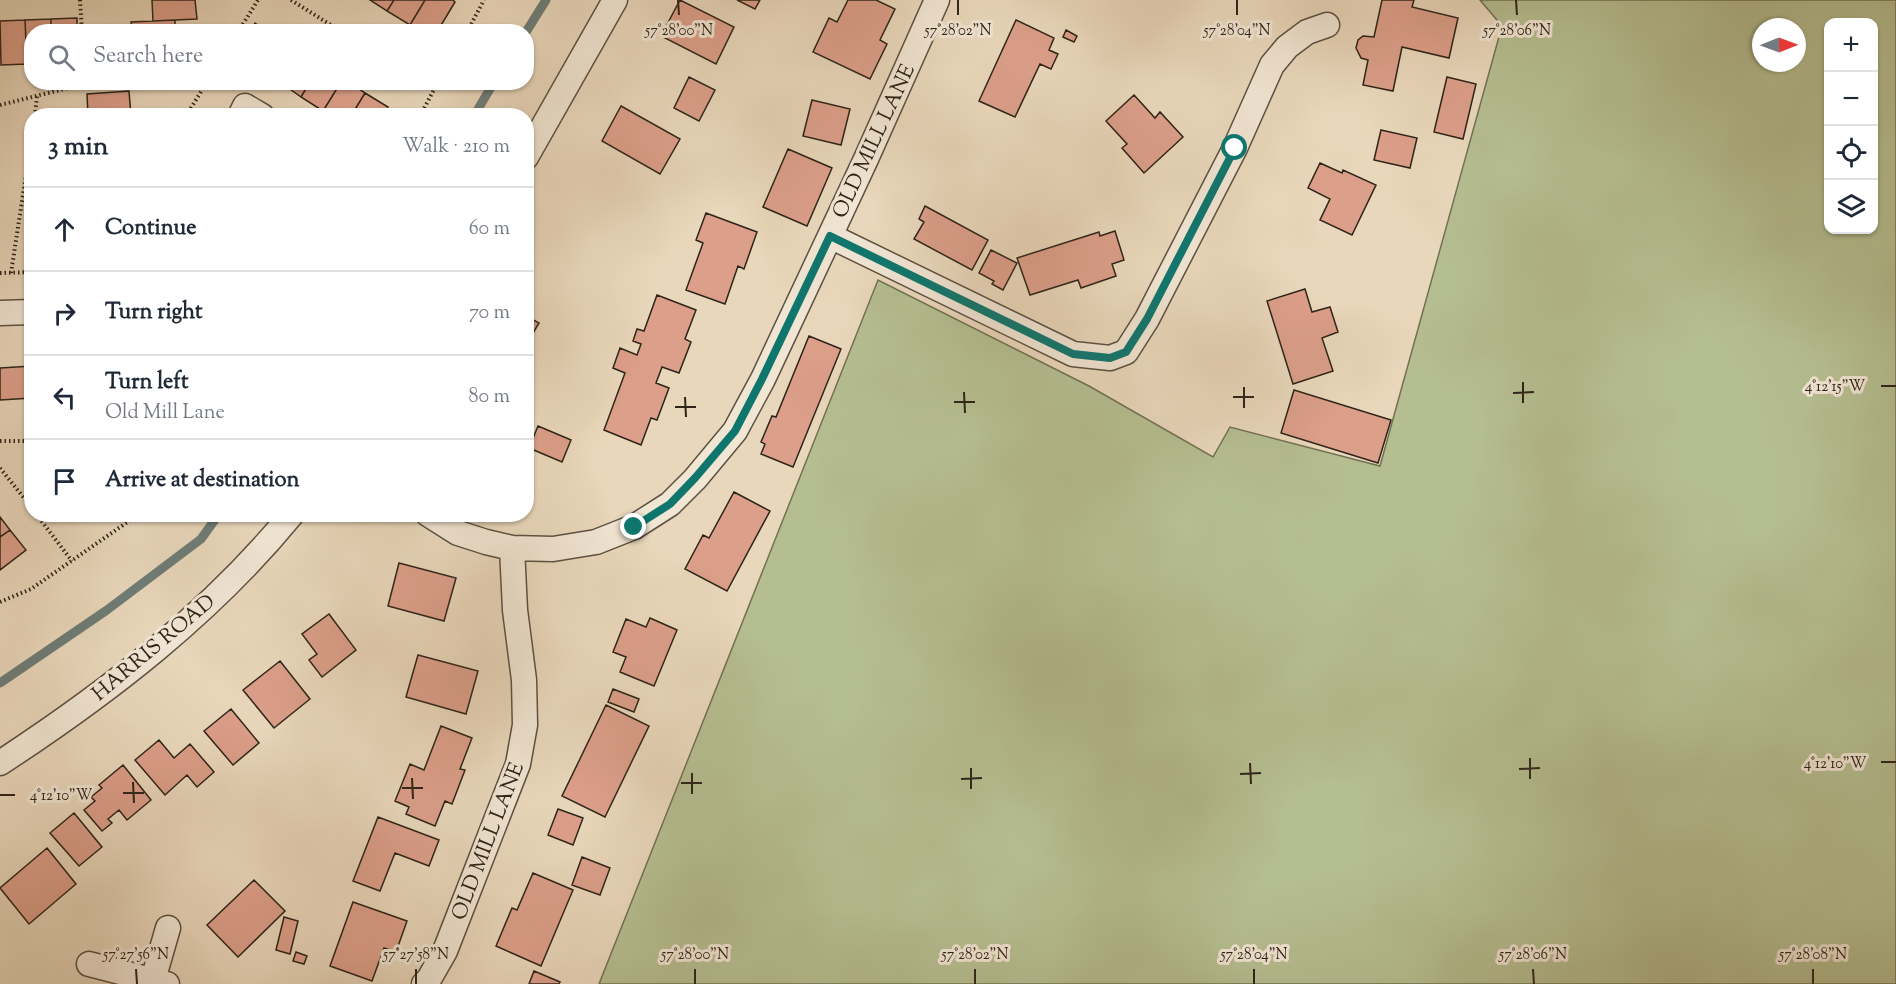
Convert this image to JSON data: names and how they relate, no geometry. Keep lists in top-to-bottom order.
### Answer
{
  "streets": {
    "street": ["OLD MILL LANE", "HARRIS ROAD"]
  },
  "north": "right",
  "page": {
    "map_buttons": ["+", "−"],
    "search": "Search here",
    "heading": ["3 min", "Walk · 210 m"],
    "list": [
      ["Continue", "60 m"],
      ["Turn right", "70 m"],
      ["Turn left", "Old Mill Lane", "80 m"],
      "Arrive at destination"
    ]
  },
  "coordinates": [
    "57°28'00\"N",
    "57°28'02\"N",
    "57°28'04\"N",
    "57°28'06\"N",
    "4°12'15\"W",
    "4°12'10\"W",
    "57°27'56\"N",
    "57°27'58\"N",
    "57°28'08\"N"
  ]
}
